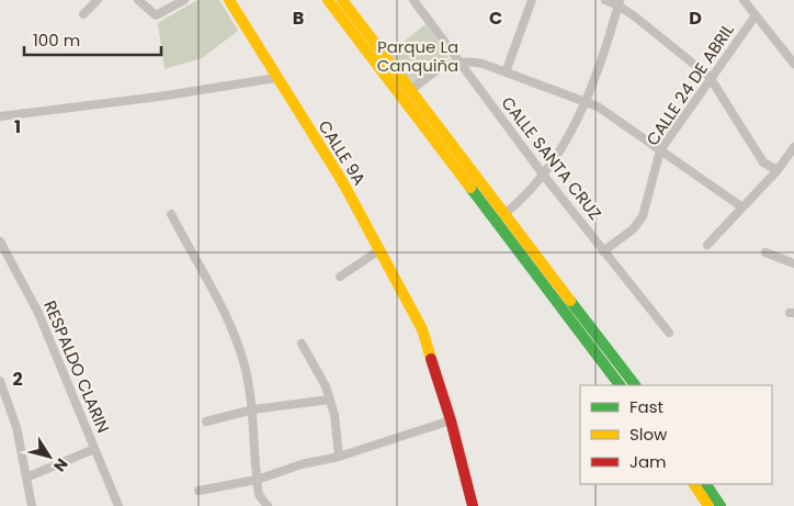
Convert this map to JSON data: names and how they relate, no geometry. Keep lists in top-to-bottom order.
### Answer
{
  "streets": {
    "main road": ["CALLE 9A"],
    "street": ["CALLE 24 DE ABRIL", "CALLE SANTA CRUZ", "RESPALDO CLARIN"]
  },
  "crossings": [
    ["CALLE 24 DE ABRIL", "CALLE SANTA CRUZ"]
  ],
  "parks": ["Parque La Canquiña"],
  "legend": ["Fast", "Slow", "Jam"],
  "scale_bar": "100 m",
  "north": "bottom right",
  "grid": {
    "columns": ["B", "C", "D"],
    "rows": ["1", "2"]
  }
}
